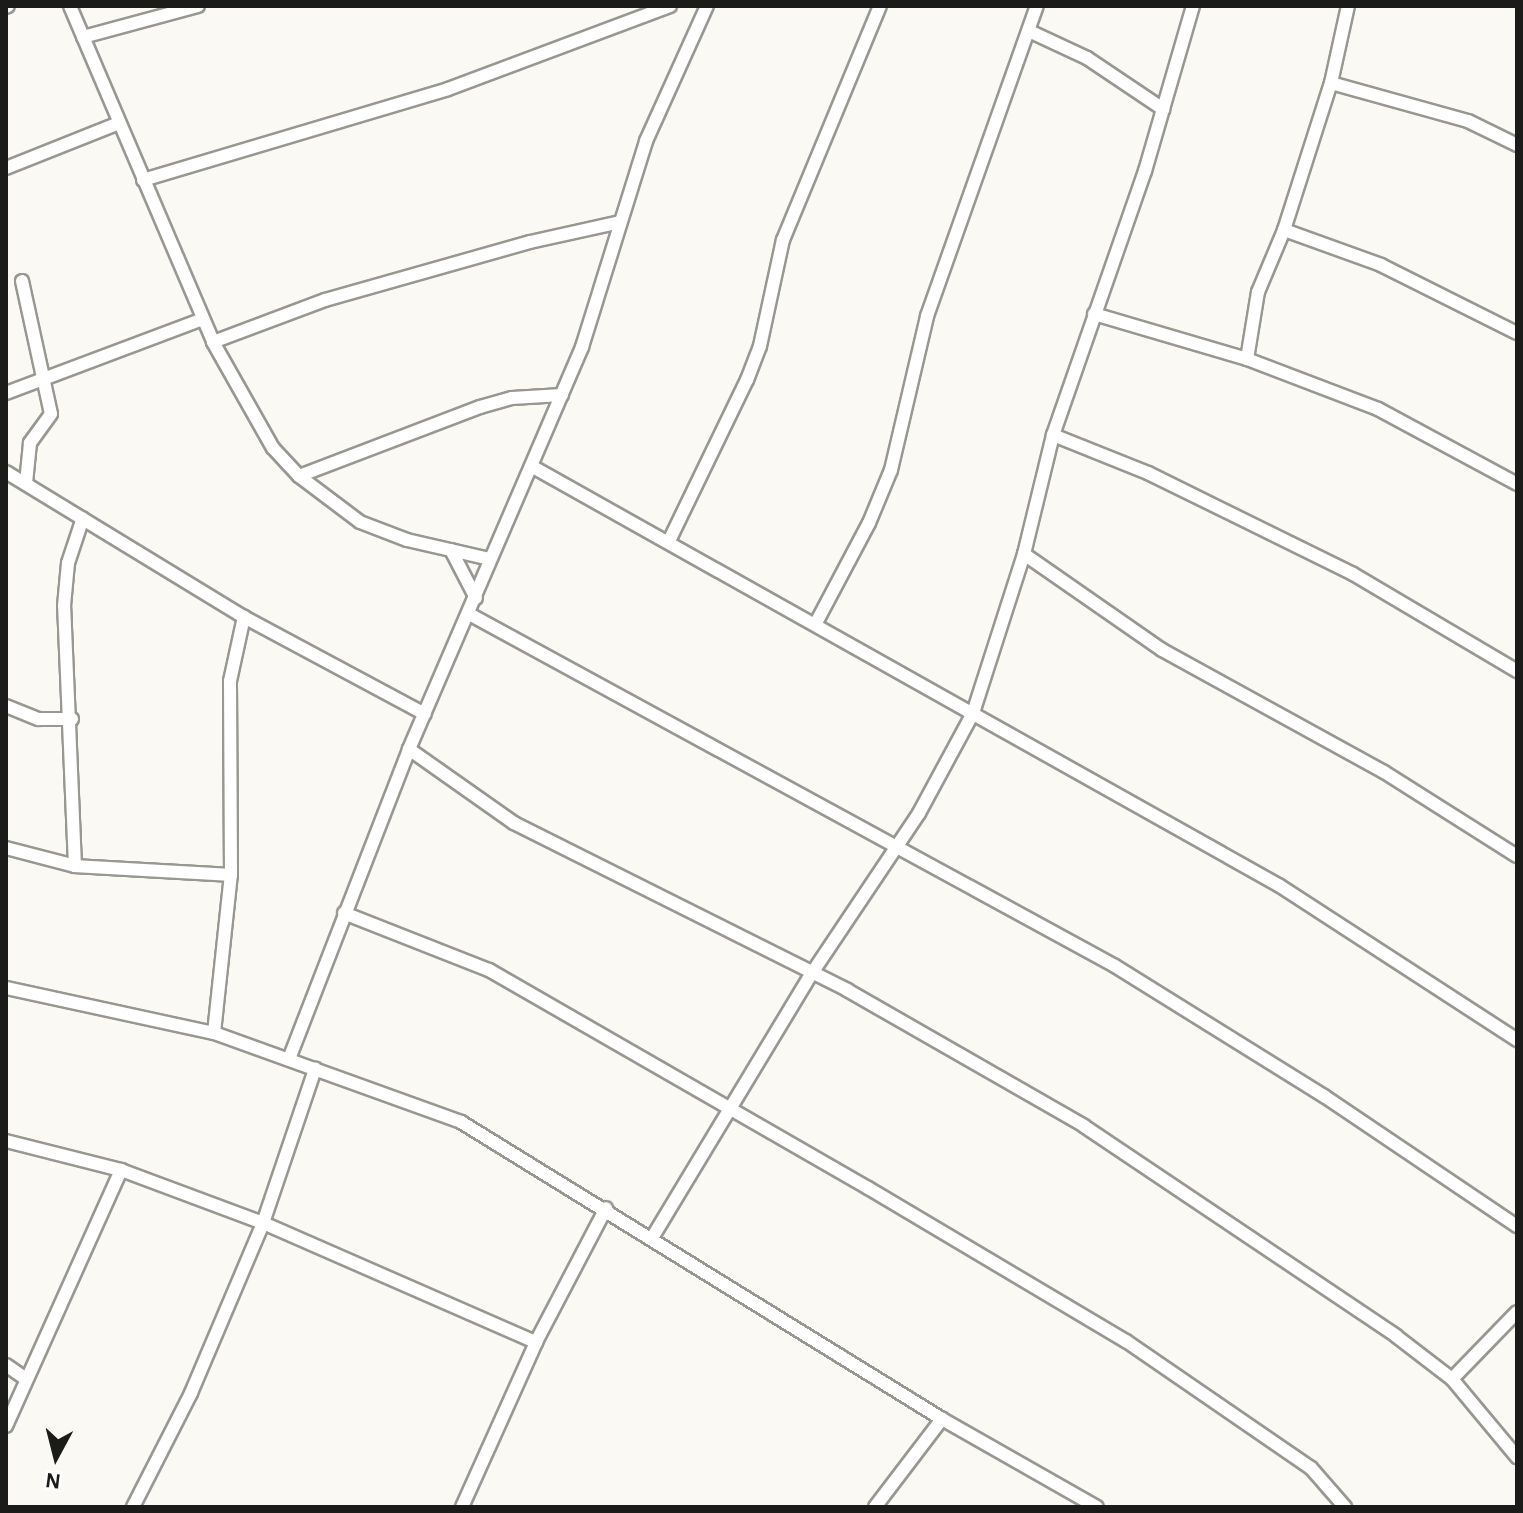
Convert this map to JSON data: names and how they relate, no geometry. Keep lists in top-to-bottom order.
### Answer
{
  "north": "bottom"
}
